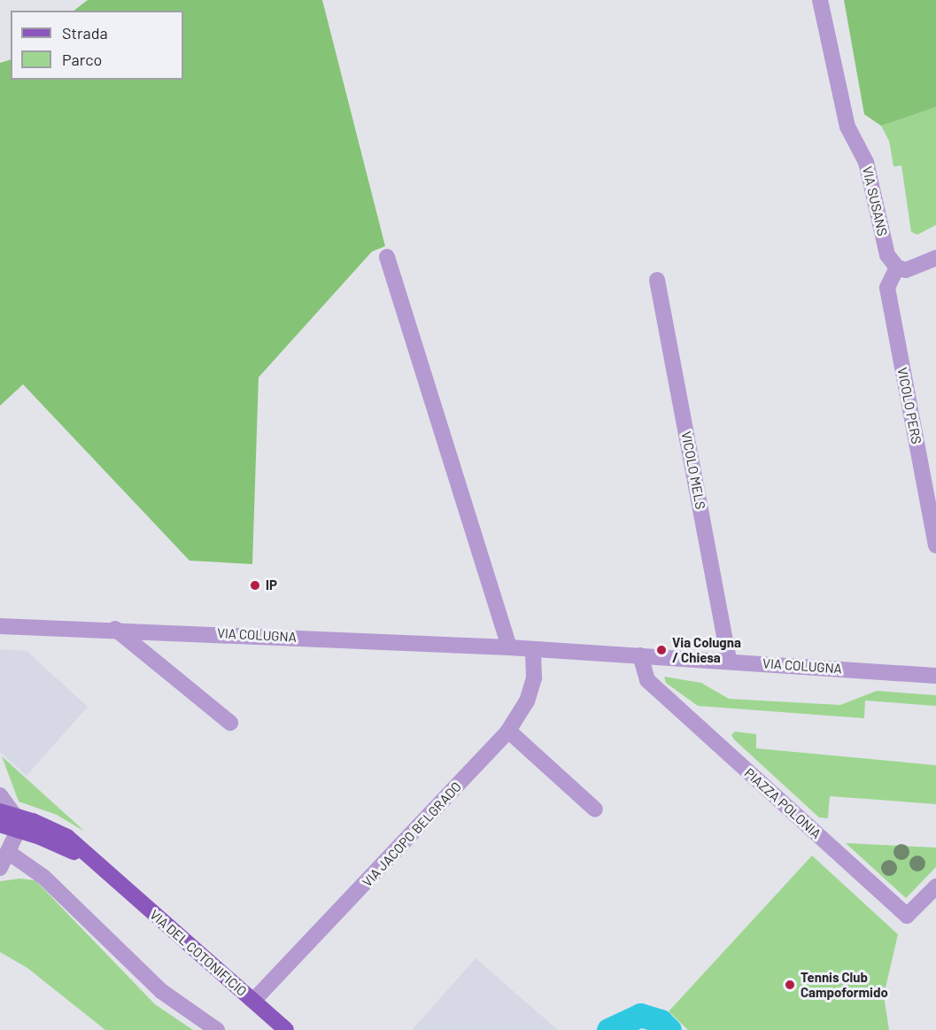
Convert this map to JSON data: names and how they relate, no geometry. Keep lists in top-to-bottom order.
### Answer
{
  "streets": {
    "main road": ["VIA DEL COTONIFICIO"],
    "street": [
      "VIA SUSANS",
      "VICOLO PERS",
      "VICOLO MELS",
      "VIA COLUGNA",
      "PIAZZA POLONIA",
      "VIA JACOPO BELGRADO"
    ]
  },
  "crossings": [
    ["VIA SUSANS", "VICOLO PERS"],
    ["VICOLO MELS", "VIA COLUGNA"],
    ["VIA COLUGNA", "PIAZZA POLONIA"],
    ["VIA COLUGNA", "VIA JACOPO BELGRADO"],
    ["VIA JACOPO BELGRADO", "VIA DEL COTONIFICIO"]
  ],
  "places": ["IP", "Via Colugna / Chiesa", "Tennis Club Campoformido"],
  "legend": ["Strada", "Parco"]
}
